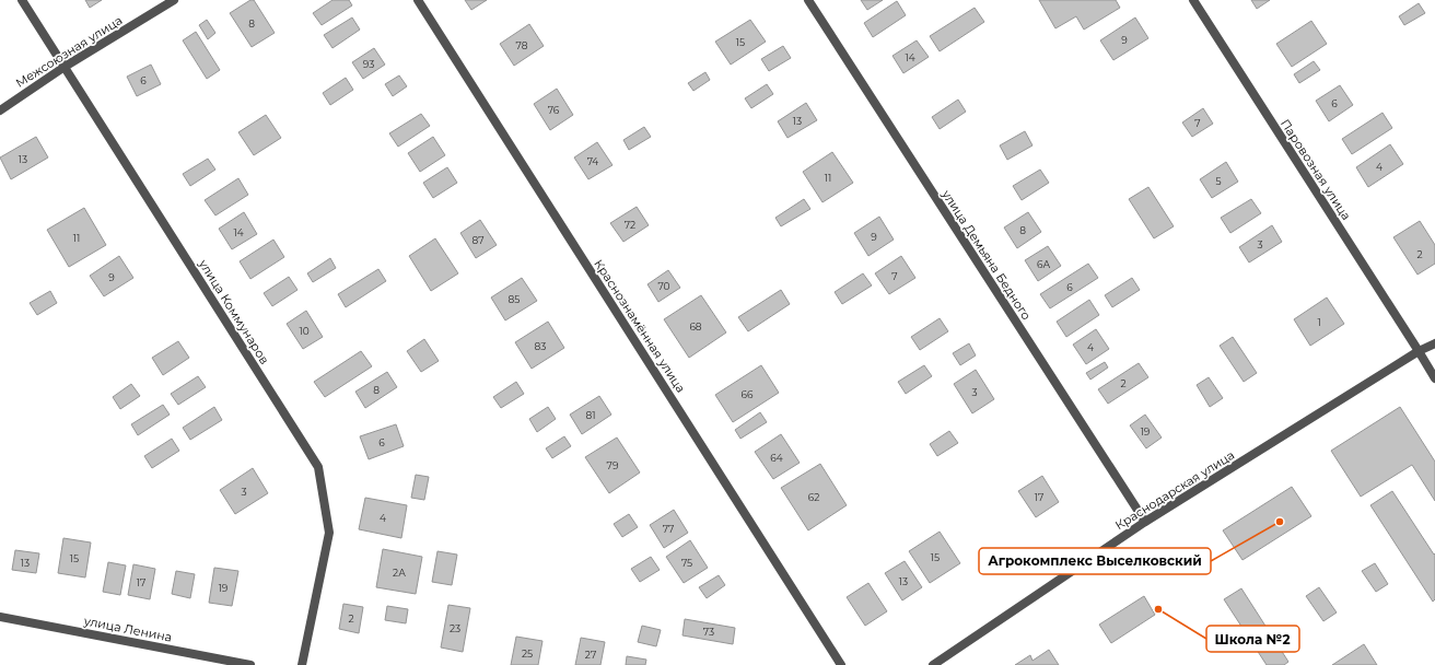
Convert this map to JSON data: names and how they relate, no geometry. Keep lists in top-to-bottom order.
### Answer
{
  "streets": {
    "street": [
      "Межсоюзная улица",
      "Паровозная улица",
      "улица Демьяна Бедного",
      "улица Коммунаров",
      "Краснознамённая улица",
      "Краснодарская улица",
      "улица Ленина"
    ]
  },
  "crossings": [
    ["Межсоюзная улица", "улица Коммунаров"],
    ["Паровозная улица", "Краснодарская улица"],
    ["улица Демьяна Бедного", "Краснодарская улица"]
  ],
  "places": ["Агрокомплекс Выселковский", "Школа №2"],
  "house_numbers": [
    "8",
    "9",
    "15",
    "78",
    "14",
    "93",
    "6",
    "6",
    "76",
    "13",
    "7",
    "13",
    "74",
    "4",
    "11",
    "5",
    "72",
    "8",
    "14",
    "9",
    "11",
    "87",
    "3",
    "2",
    "6А",
    "7",
    "9",
    "70",
    "6",
    "85",
    "1",
    "68",
    "10",
    "83",
    "4",
    "2",
    "8",
    "3",
    "66",
    "81",
    "19",
    "6",
    "64",
    "79",
    "3",
    "62",
    "17",
    "4",
    "77",
    "15",
    "15",
    "13",
    "75",
    "2А",
    "13",
    "17",
    "19",
    "2",
    "23",
    "73",
    "25",
    "27"
  ]
}
